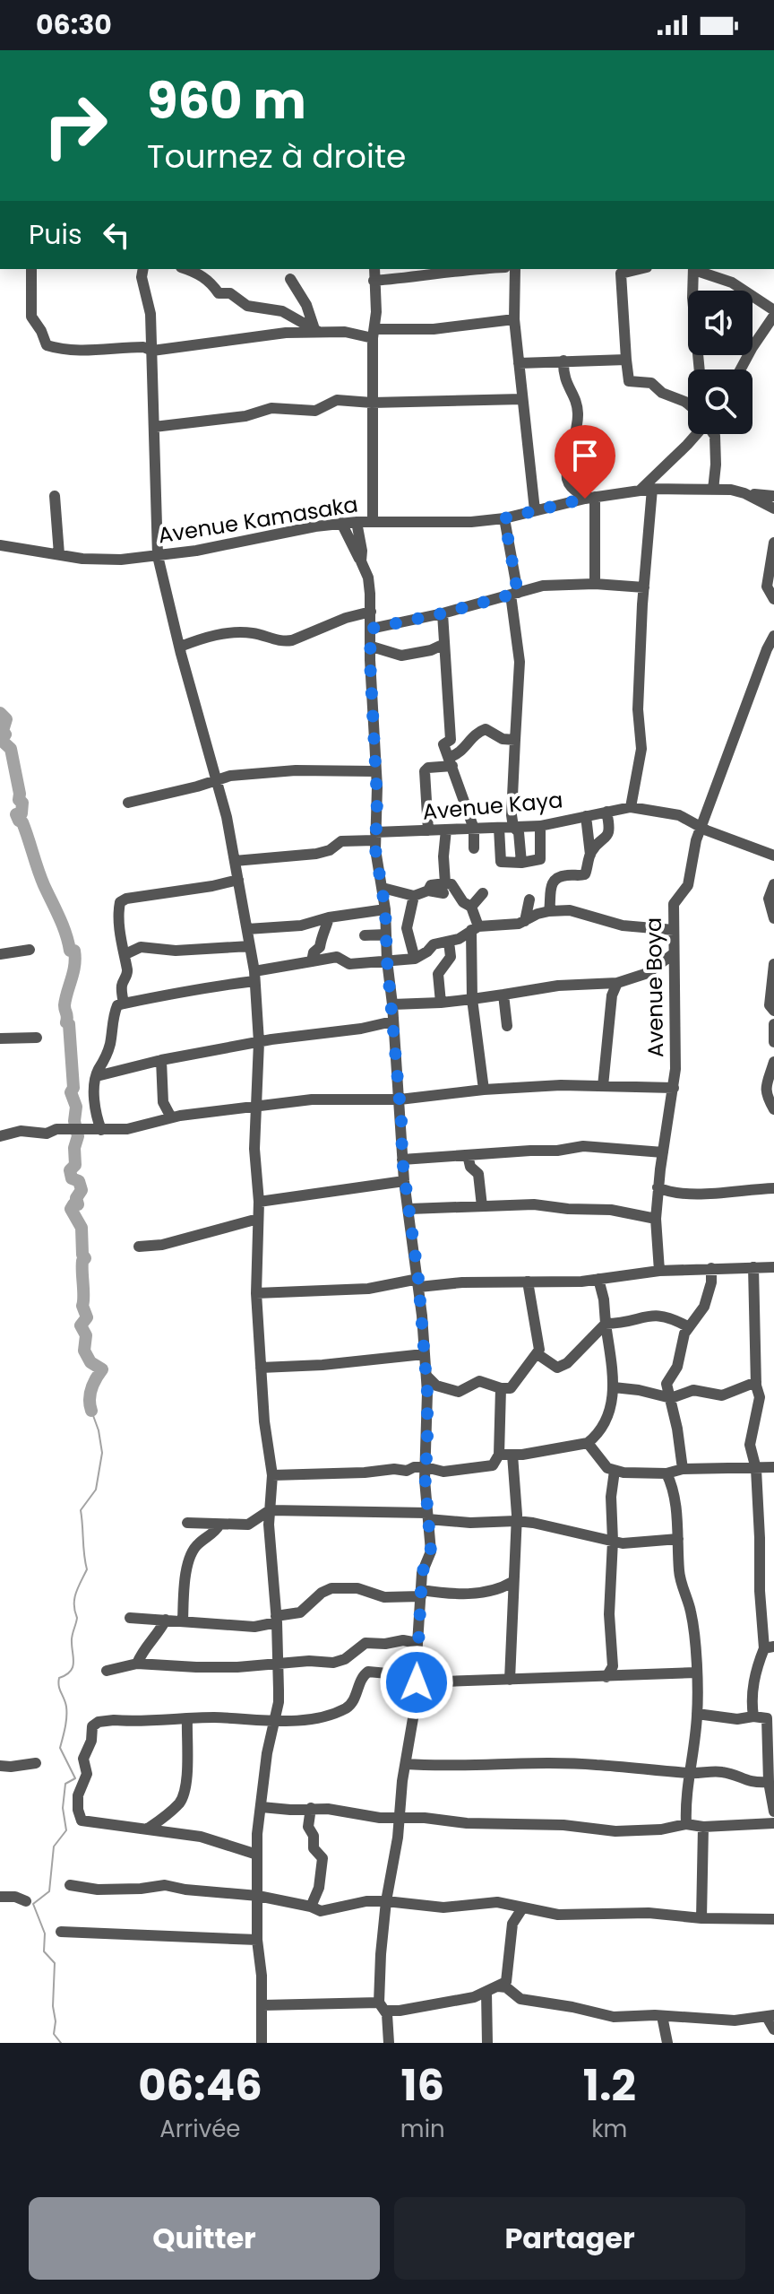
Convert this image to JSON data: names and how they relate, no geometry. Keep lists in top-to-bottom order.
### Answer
{
  "streets": {
    "street": ["Avenue Kamasaka", "Avenue Kaya", "Avenue Boya"]
  },
  "crossings": [
    ["Avenue Kaya", "Avenue Boya"]
  ],
  "page": {
    "status": "06:30",
    "turn": ["960 m", "Tournez à droite"],
    "then": "Puis",
    "eta": [
      "06:46",
      "Arrivée",
      "16",
      "min",
      "1.2",
      "km"
    ],
    "buttons": ["Quitter", "Partager"]
  }
}
